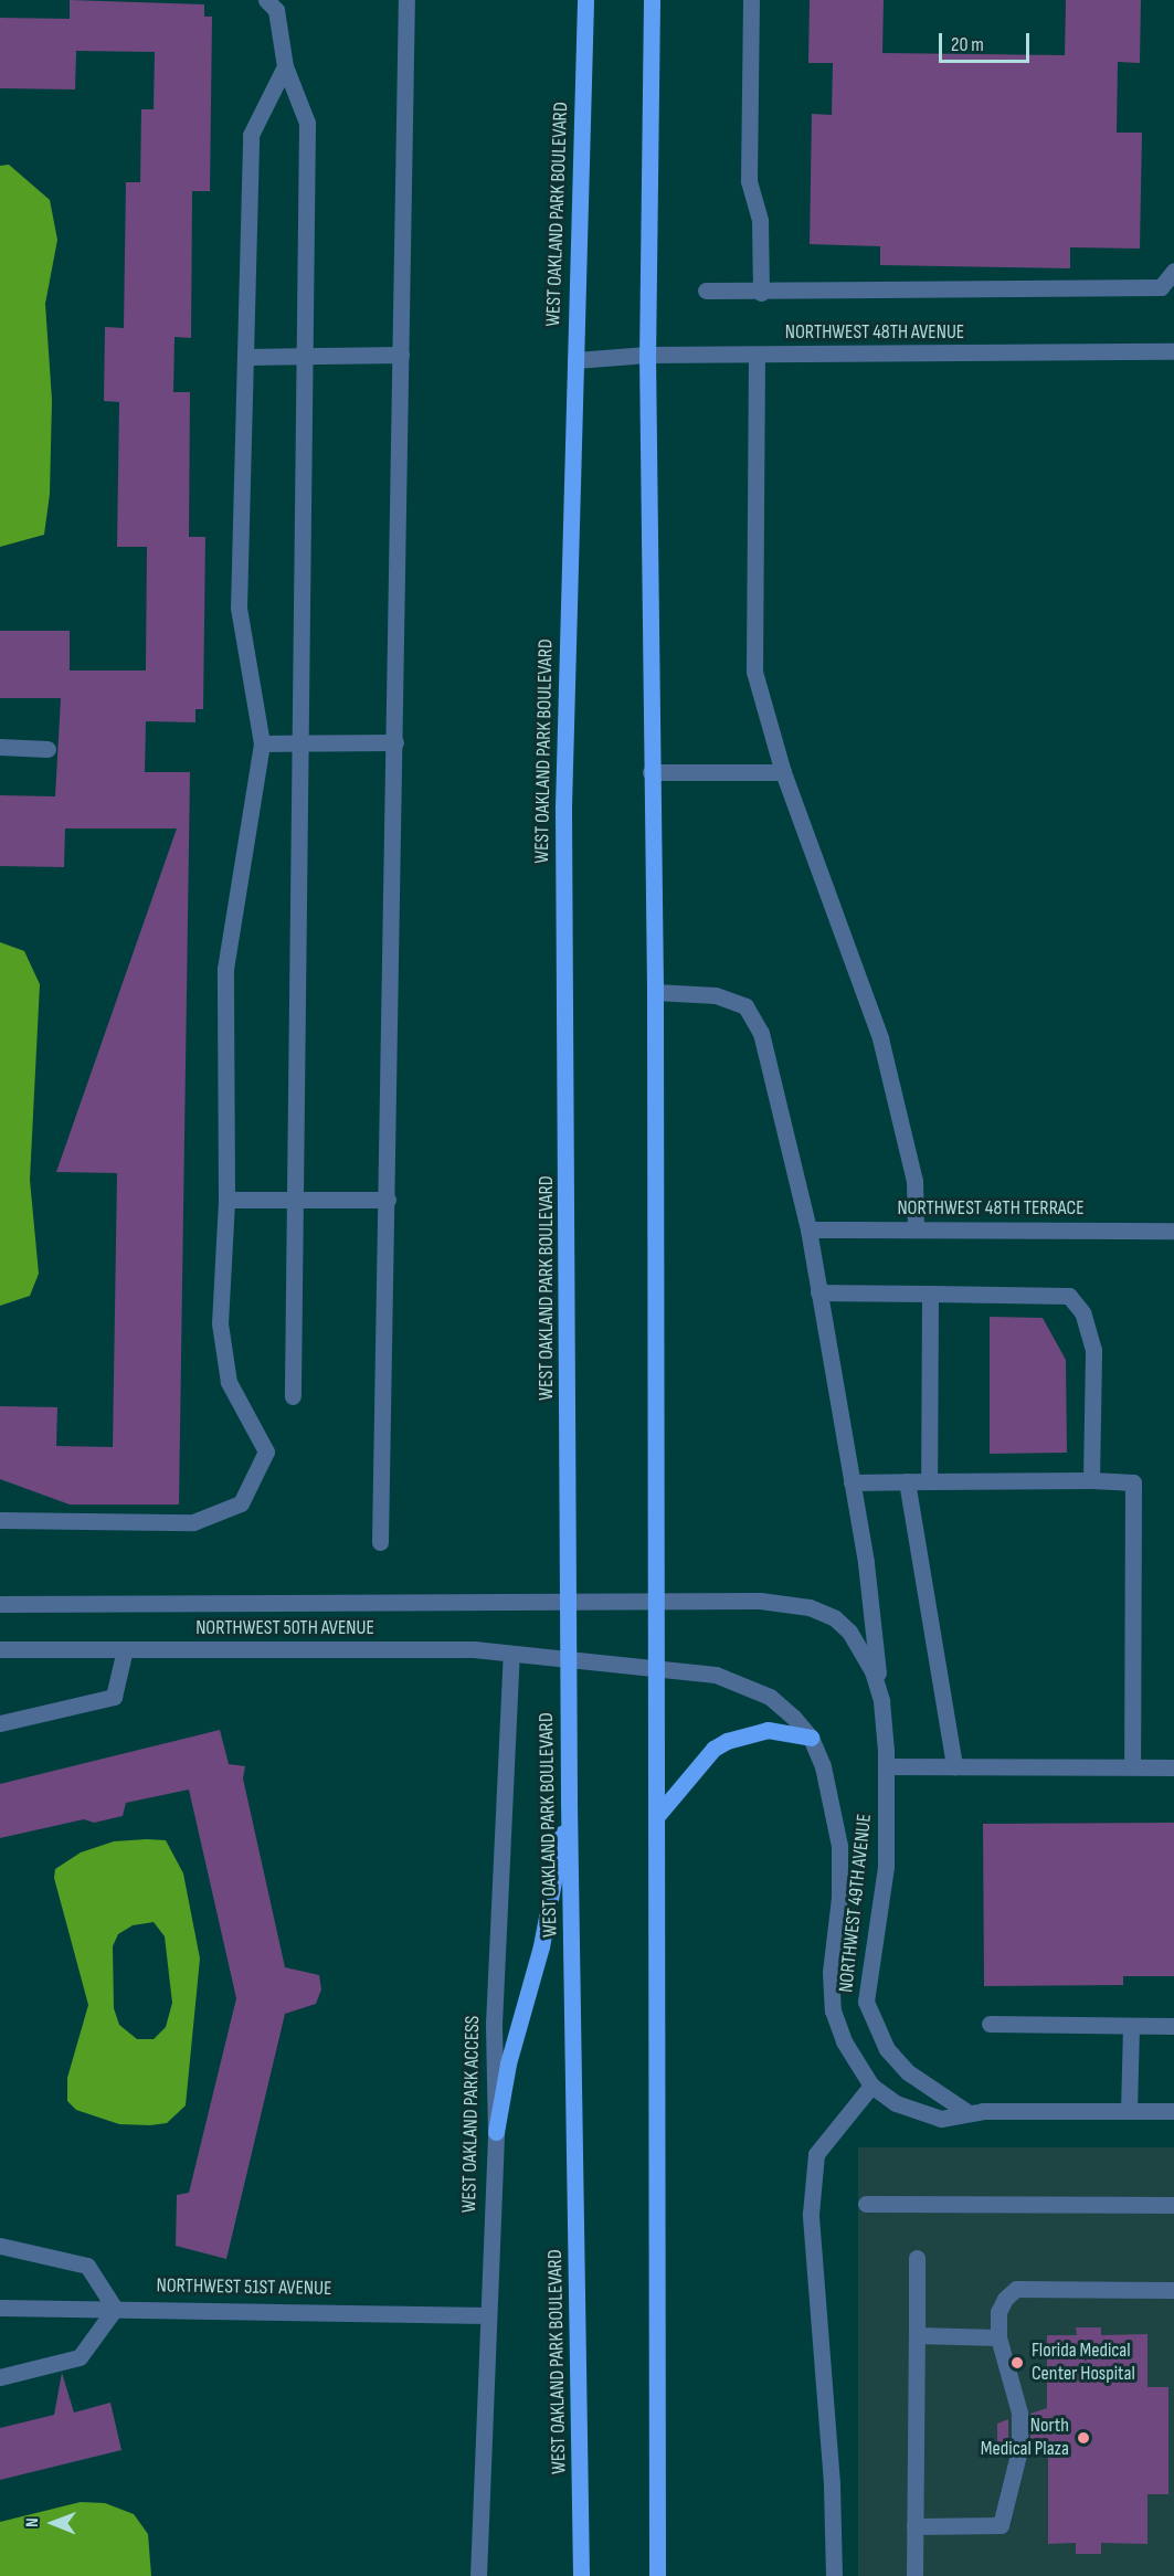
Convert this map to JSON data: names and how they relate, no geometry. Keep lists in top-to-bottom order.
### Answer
{
  "streets": {
    "main road": ["WEST OAKLAND PARK BOULEVARD"],
    "street": [
      "NORTHWEST 48TH AVENUE",
      "NORTHWEST 48TH TERRACE",
      "NORTHWEST 50TH AVENUE",
      "NORTHWEST 49TH AVENUE",
      "WEST OAKLAND PARK ACCESS",
      "NORTHWEST 51ST AVENUE"
    ]
  },
  "crossings": [
    ["WEST OAKLAND PARK BOULEVARD", "NORTHWEST 48TH AVENUE"],
    ["WEST OAKLAND PARK BOULEVARD", "NORTHWEST 50TH AVENUE"],
    ["WEST OAKLAND PARK BOULEVARD", "NORTHWEST 49TH AVENUE"],
    ["NORTHWEST 50TH AVENUE", "NORTHWEST 49TH AVENUE"],
    ["NORTHWEST 50TH AVENUE", "WEST OAKLAND PARK ACCESS"],
    ["WEST OAKLAND PARK ACCESS", "NORTHWEST 51ST AVENUE"]
  ],
  "places": ["Florida Medical Center Hospital", "North Medical Plaza"],
  "scale_bar": "20 m",
  "north": "left"
}
